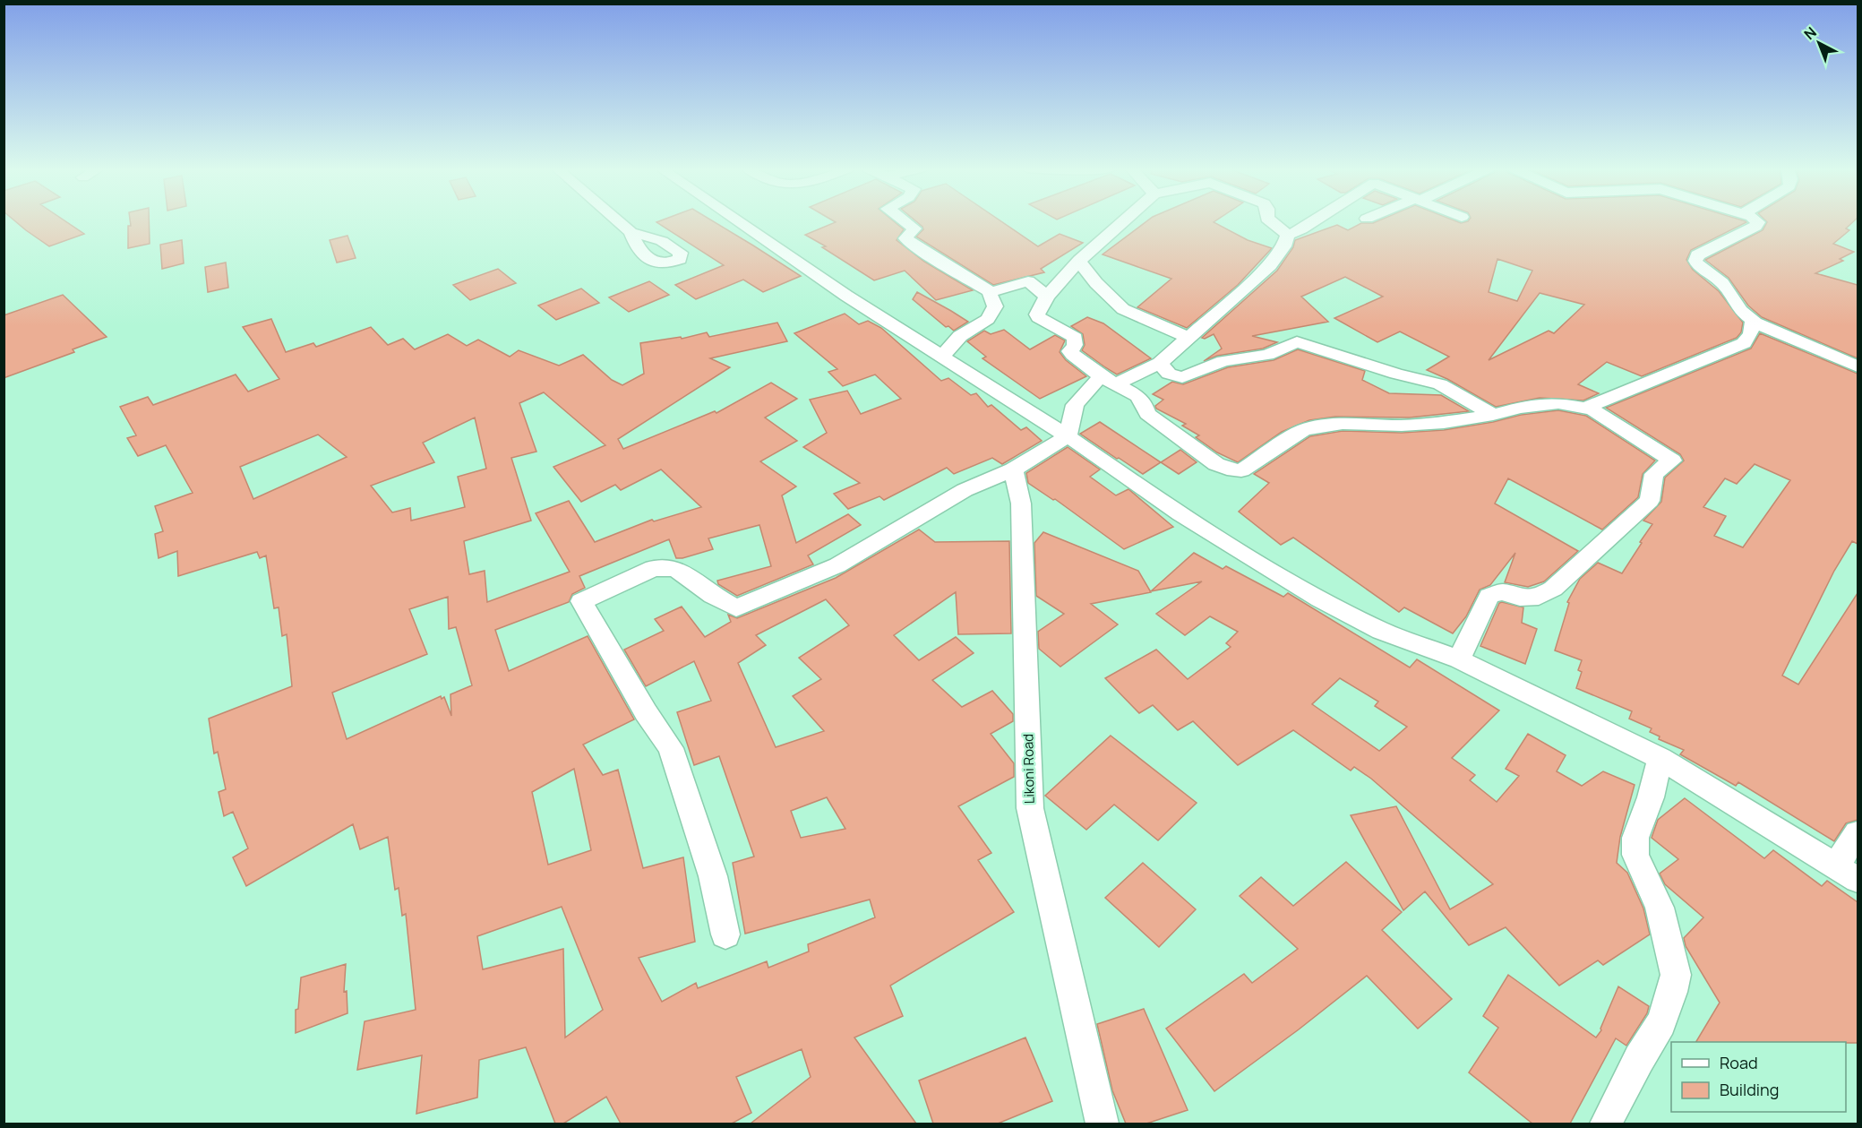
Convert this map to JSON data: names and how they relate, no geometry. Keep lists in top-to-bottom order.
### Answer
{
  "streets": {
    "street": ["Likoni Road"]
  },
  "legend": ["Road", "Building"],
  "north": "top left"
}
